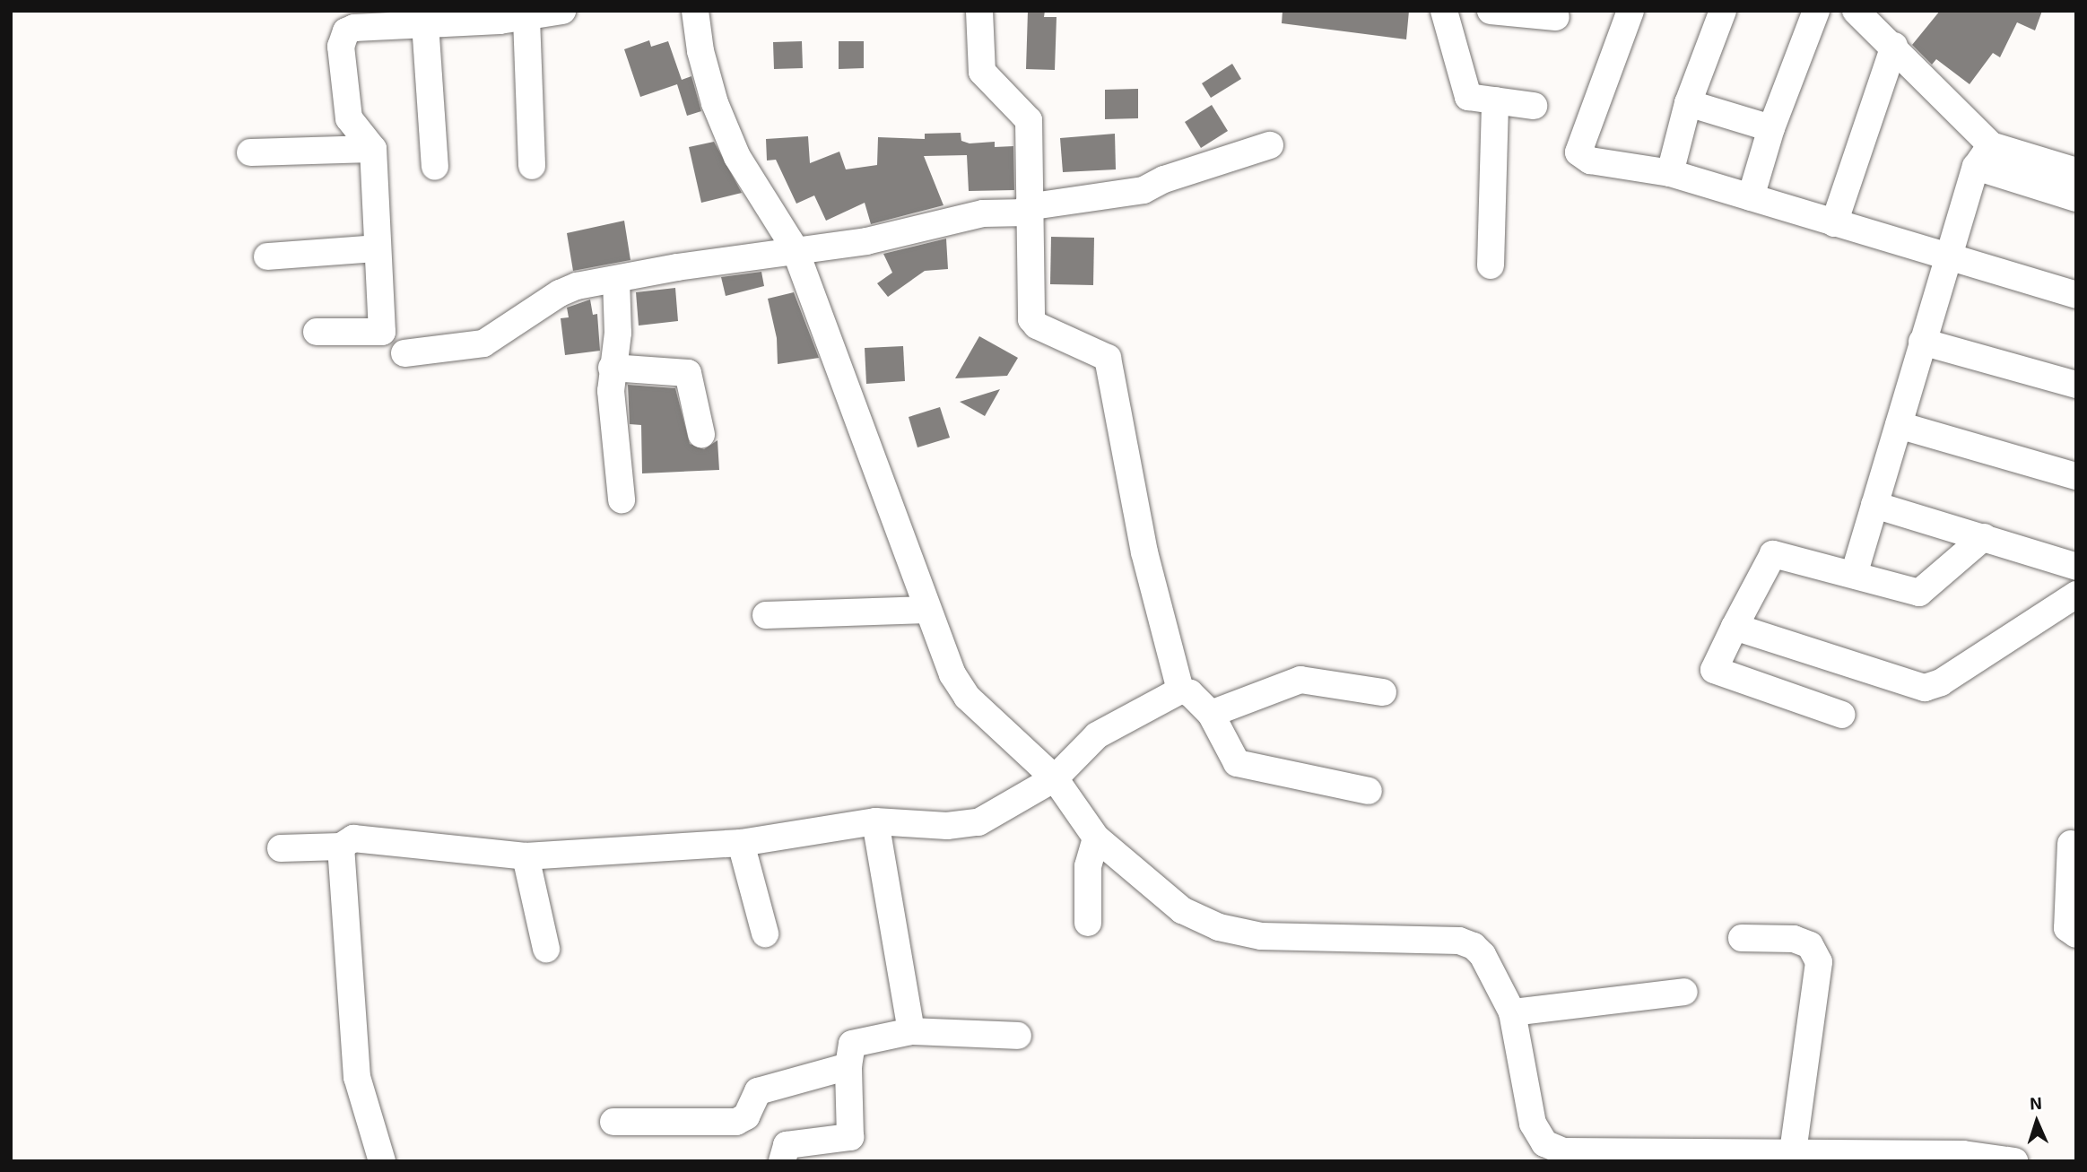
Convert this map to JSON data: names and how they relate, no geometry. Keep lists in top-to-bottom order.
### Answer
{
  "north": "top"
}
